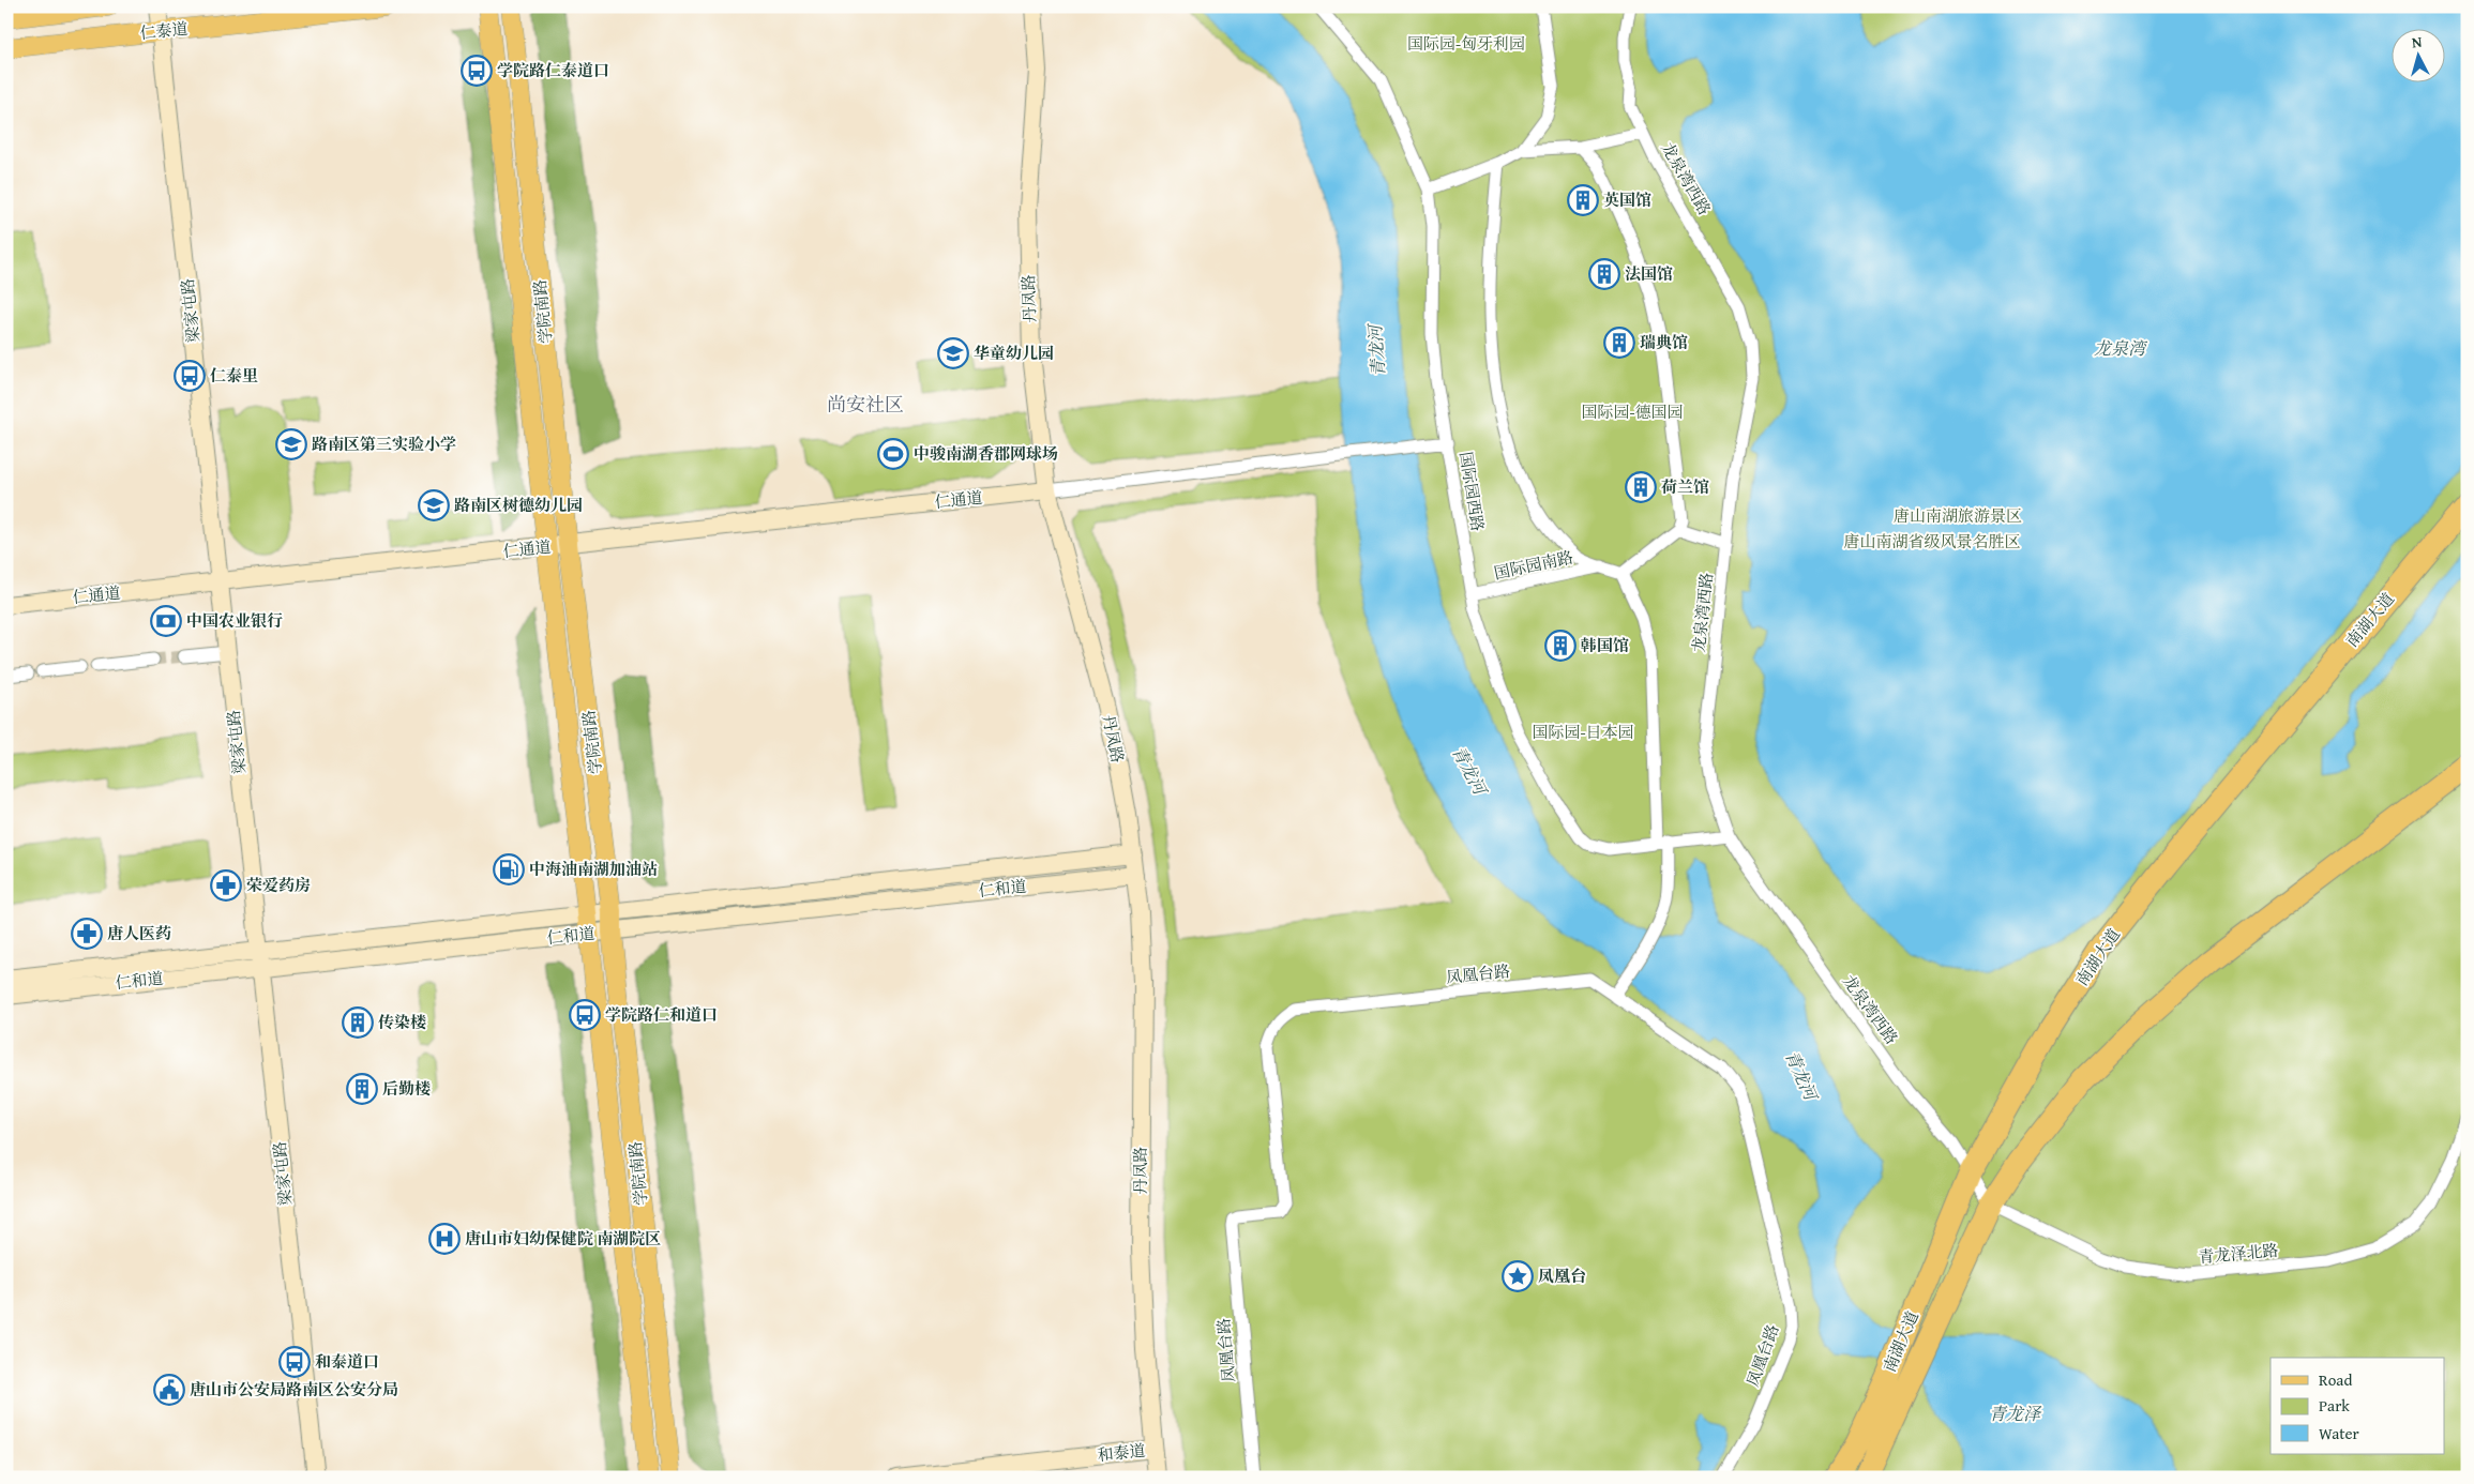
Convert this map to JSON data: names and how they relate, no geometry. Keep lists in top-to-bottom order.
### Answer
{
  "streets": {
    "highway": ["南湖大道"],
    "main road": [
      "仁泰道",
      "丹凤路",
      "梁家屯路",
      "学院南路",
      "仁通道",
      "仁和道",
      "和泰道"
    ],
    "street": [
      "龙泉湾西路",
      "国际园西路",
      "国际园南路",
      "凤凰台路",
      "青龙泽北路"
    ]
  },
  "crossings": [
    ["仁泰道", "梁家屯路"],
    ["龙泉湾西路", "国际园西路"],
    ["龙泉湾西路", "南湖大道"],
    ["丹凤路", "仁通道"],
    ["丹凤路", "仁和道"],
    ["丹凤路", "和泰道"],
    ["梁家屯路", "仁通道"],
    ["梁家屯路", "仁和道"],
    ["学院南路", "仁通道"],
    ["学院南路", "仁和道"],
    ["国际园西路", "国际园南路"],
    ["南湖大道", "青龙泽北路"]
  ],
  "districts": ["尚安社区"],
  "water": ["龙泉湾", "青龙河", "青龙泽"],
  "parks": [
    "国际园-匈牙利园",
    "国际园-德国园",
    "唐山南湖旅游景区",
    "唐山南湖省级风景名胜区",
    "国际园-日本园"
  ],
  "places": {
    "bus stop": [
      "学院路仁泰道口",
      "仁泰里",
      "学院路仁和道口",
      "和泰道口"
    ],
    "building": [
      "英国馆",
      "法国馆",
      "瑞典馆",
      "荷兰馆",
      "韩国馆",
      "传染楼",
      "后勤楼"
    ],
    "school or university": ["华童幼儿园", "路南区第三实验小学", "路南区树德幼儿园"],
    "sports": ["中骏南湖香郡网球场"],
    "bank": ["中国农业银行"],
    "fuel station": ["中海油南湖加油站"],
    "pharmacy": ["荣爱药房", "唐人医药"],
    "hospital": ["唐山市妇幼保健院 南湖院区"],
    "place": ["凤凰台"],
    "public building": ["唐山市公安局路南区公安分局"]
  },
  "legend": ["Road", "Park", "Water"],
  "north": "top"
}
